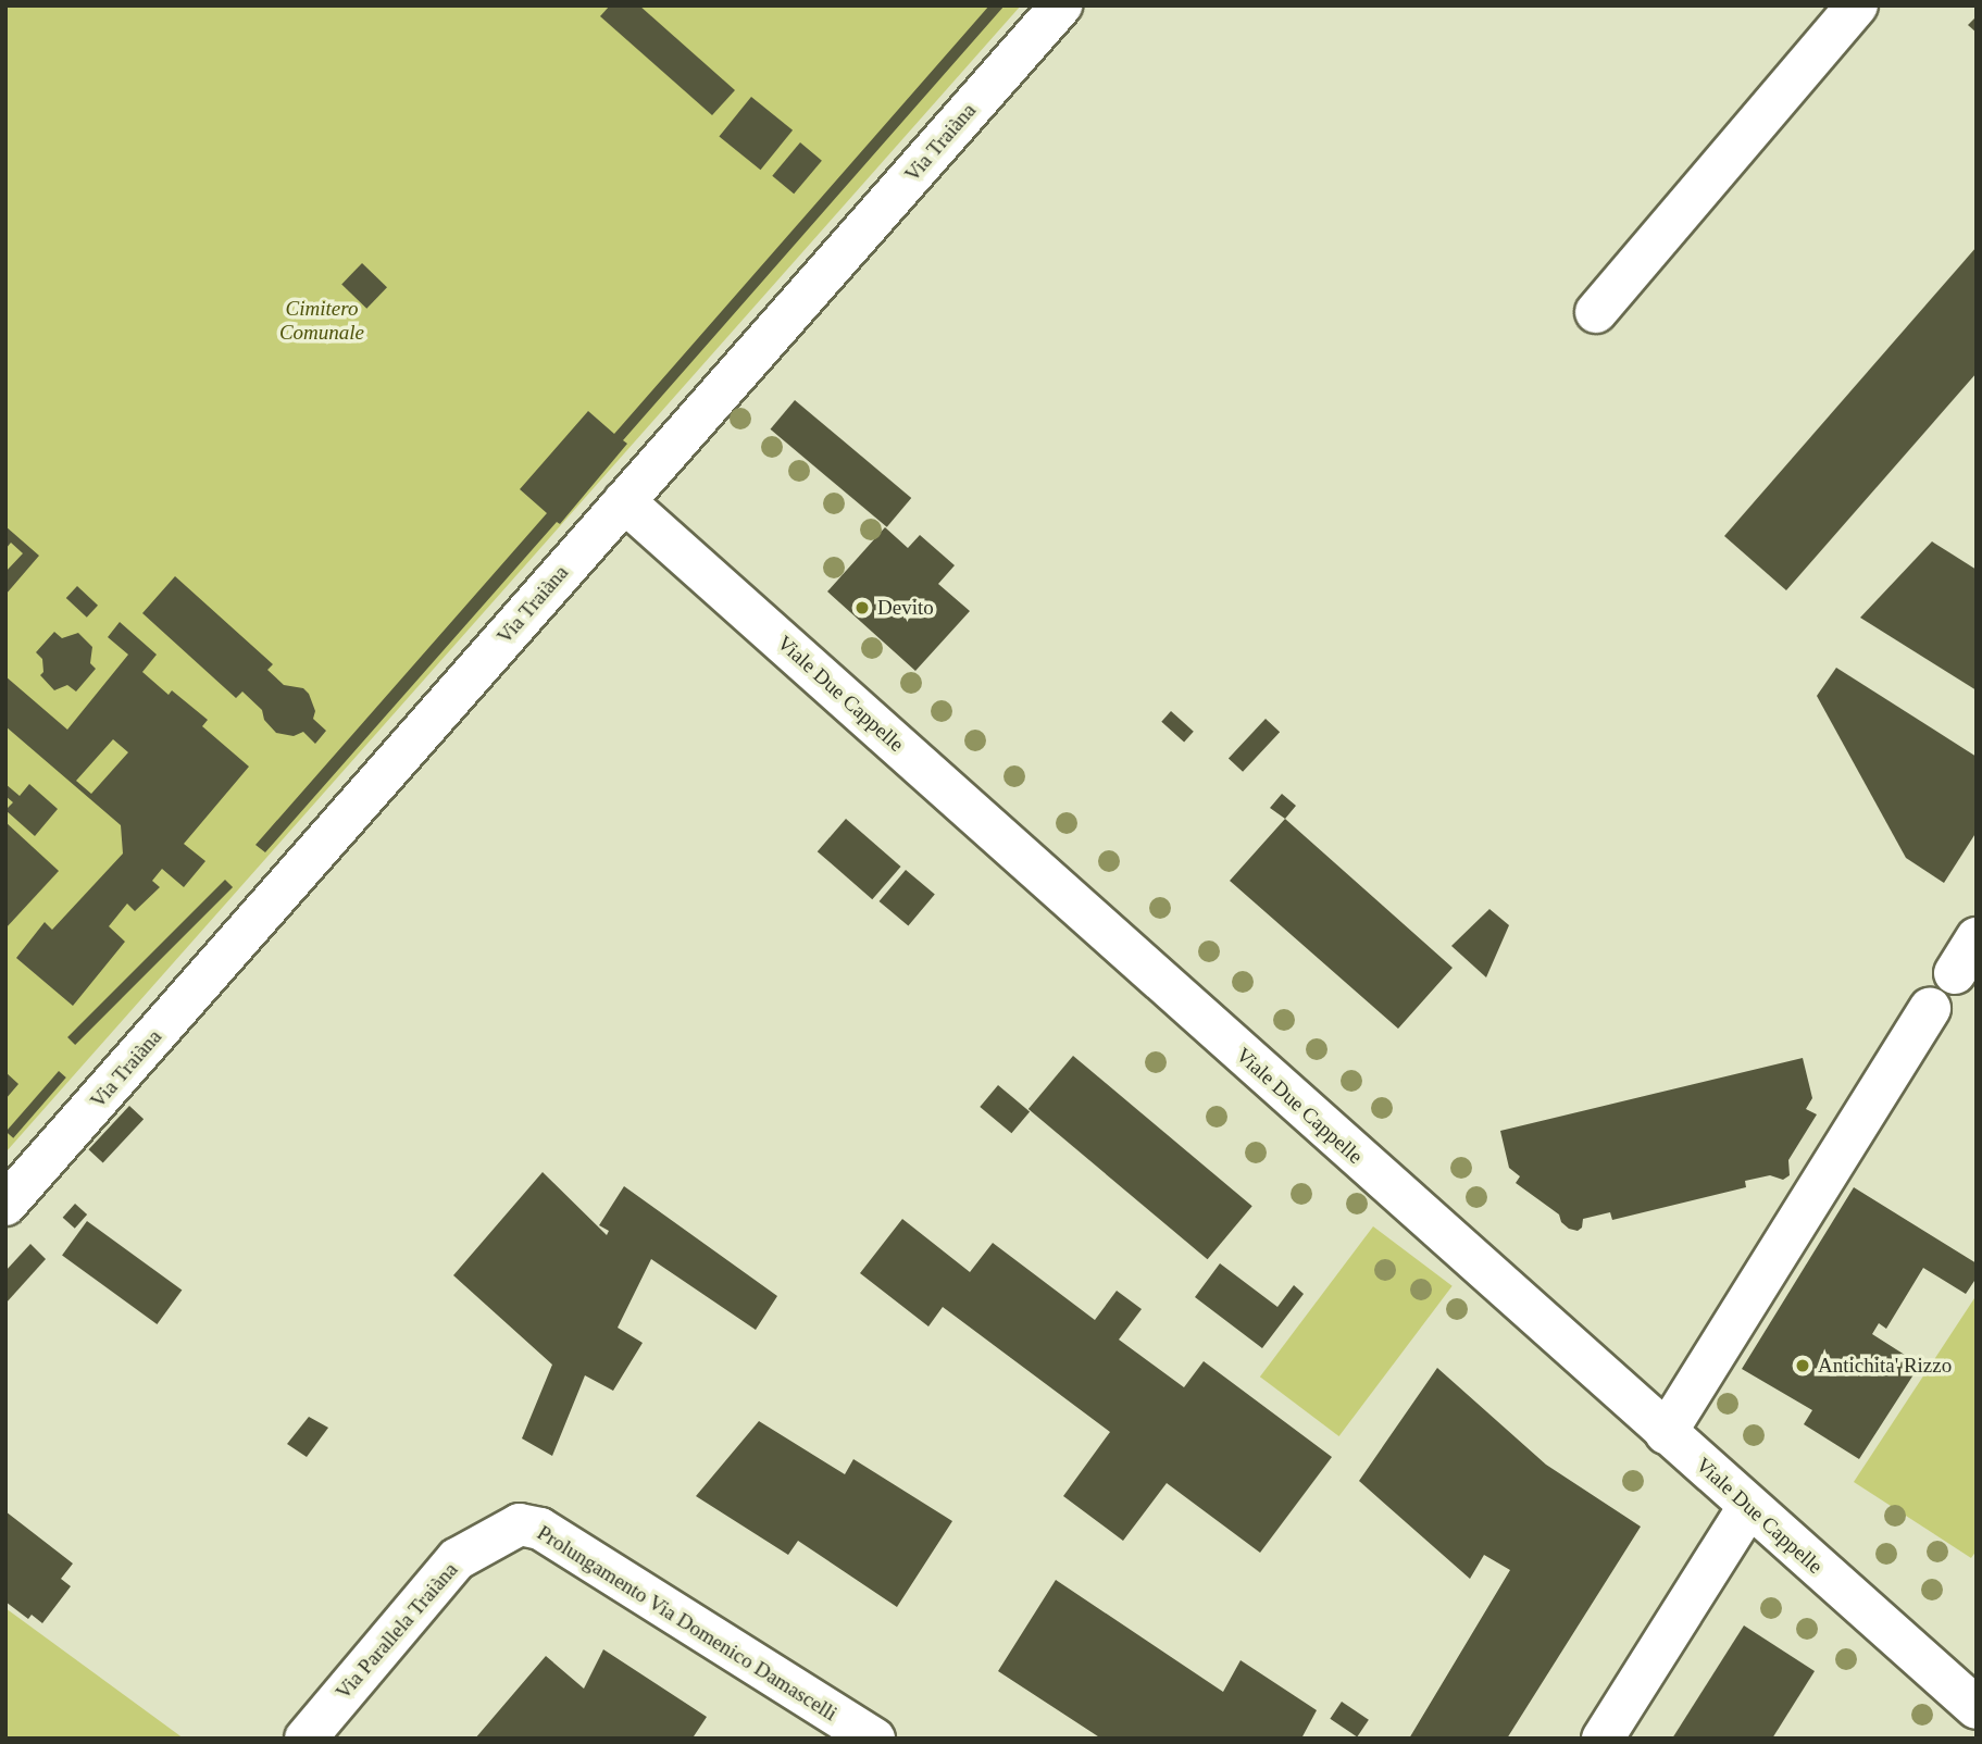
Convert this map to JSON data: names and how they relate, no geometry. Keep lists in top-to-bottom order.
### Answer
{
  "streets": {
    "street": [
      "Via Traiàna",
      "Viale Due Cappelle",
      "Prolungamento Via Domenico Damascelli",
      "Via Parallela Traiàna"
    ]
  },
  "crossings": [
    ["Via Traiàna", "Viale Due Cappelle"],
    ["Prolungamento Via Domenico Damascelli", "Via Parallela Traiàna"]
  ],
  "parks": ["Cimitero Comunale"],
  "places": ["Devito", "Antichita' Rizzo"]
}
